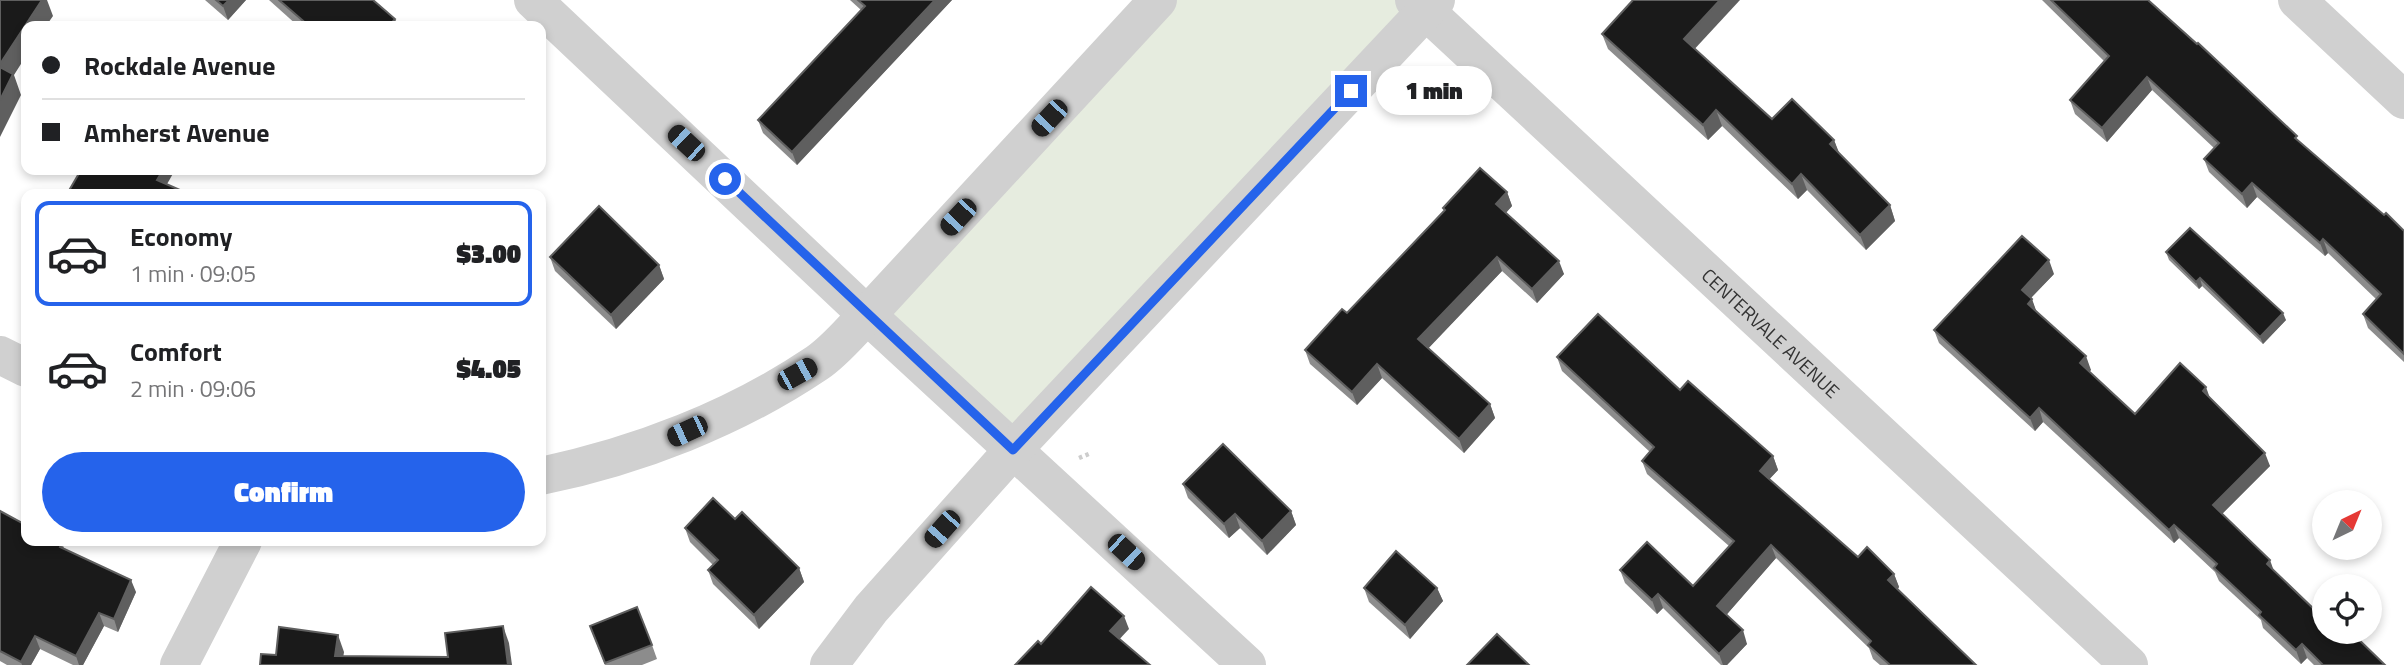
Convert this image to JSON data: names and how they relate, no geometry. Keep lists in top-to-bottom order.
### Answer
{
  "streets": {
    "street": ["CENTERVALE AVENUE"]
  },
  "north": "top right",
  "page": {
    "banner": ["Rockdale Avenue", "Amherst Avenue"],
    "bubble": "1 min",
    "list": [
      {
        "name": "Economy",
        "note": "1 min · 09:05",
        "value": "$3.00"
      },
      {
        "name": "Comfort",
        "note": "2 min · 09:06",
        "value": "$4.05"
      }
    ],
    "buttons": "Confirm"
  }
}
